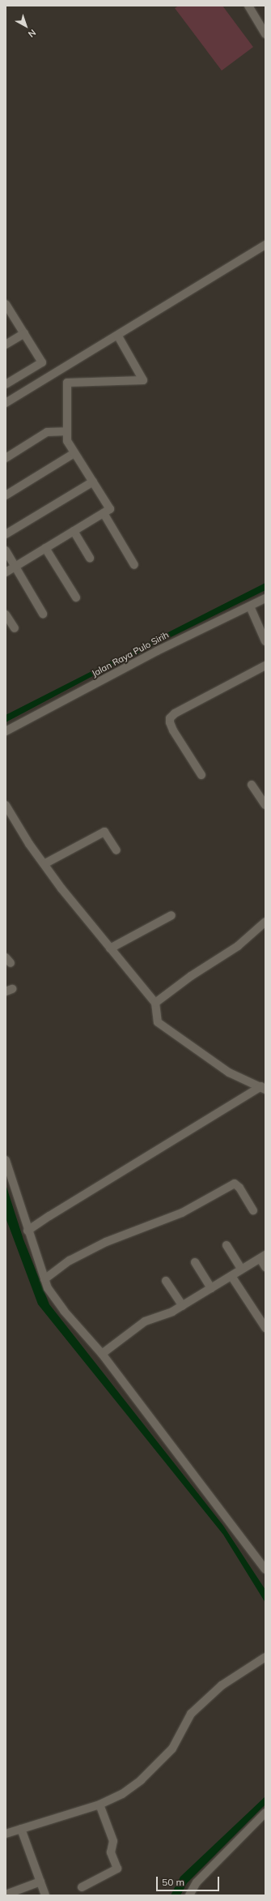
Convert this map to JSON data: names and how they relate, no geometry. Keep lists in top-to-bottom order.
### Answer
{
  "streets": {
    "street": ["Jalan Raya Pulo Sirih"]
  },
  "scale_bar": "50 m",
  "north": "bottom right"
}
